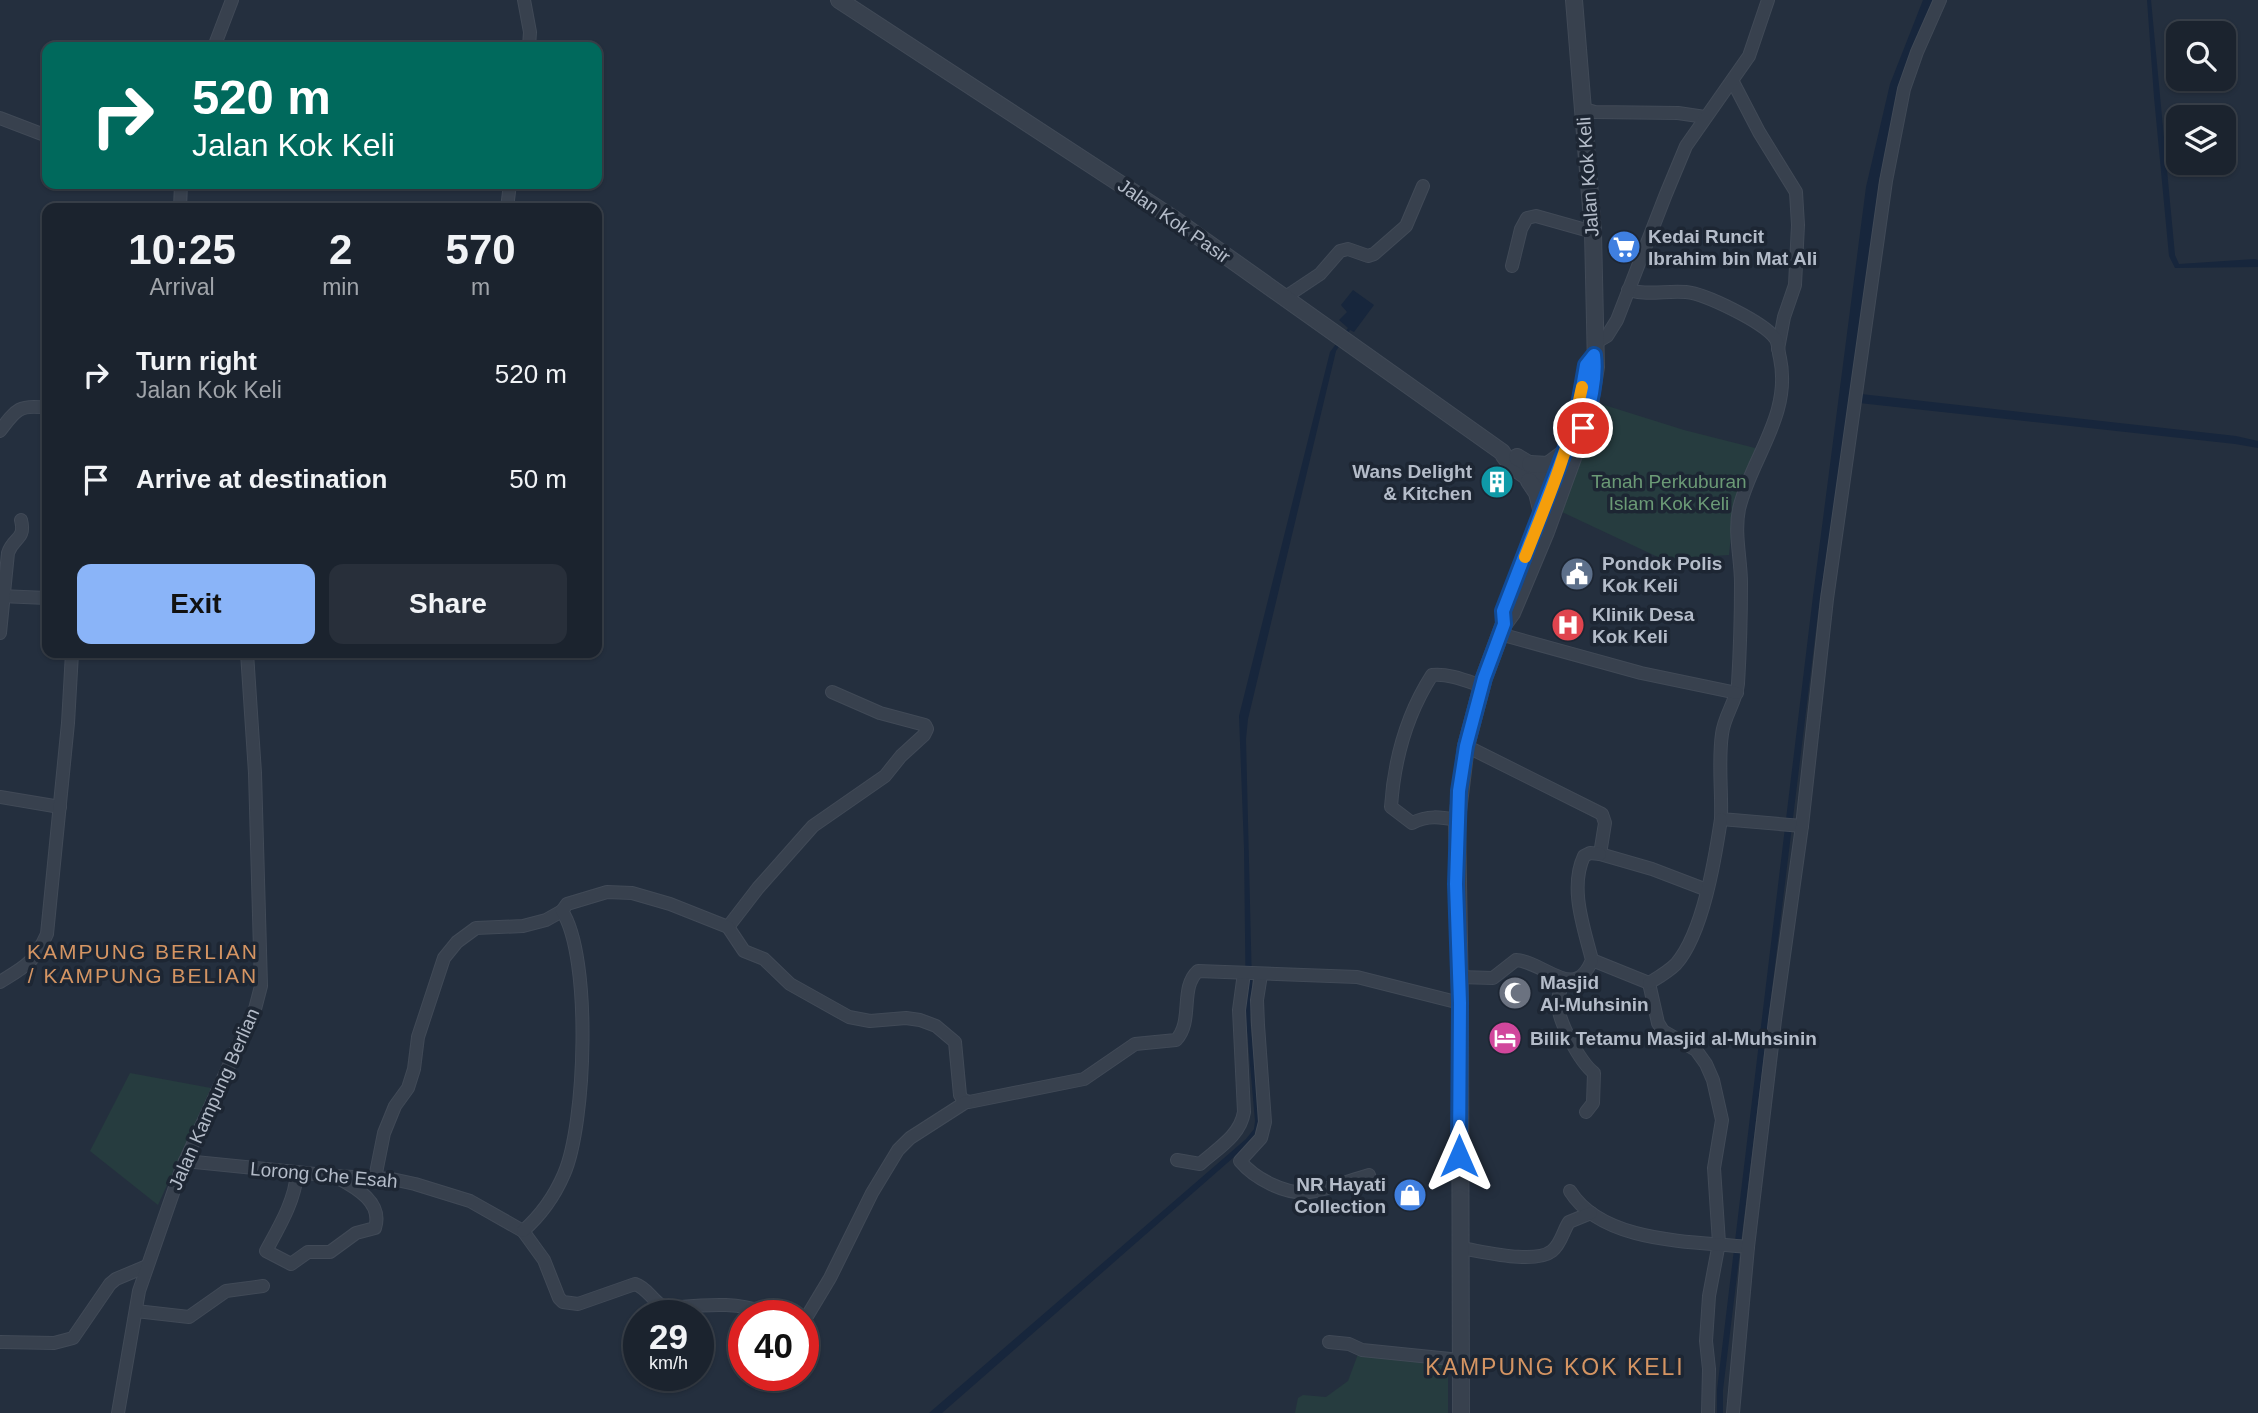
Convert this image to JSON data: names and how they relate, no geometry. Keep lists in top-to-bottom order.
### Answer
{
  "streets": {
    "street": [
      "Jalan Kok Keli",
      "Jalan Kok Pasir",
      "Jalan Kampung Berlian",
      "Lorong Che Esah"
    ]
  },
  "crossings": [
    ["Jalan Kok Keli", "Jalan Kok Pasir"],
    ["Jalan Kampung Berlian", "Lorong Che Esah"]
  ],
  "districts": ["KAMPUNG BERLIAN / KAMPUNG BELIAN", "KAMPUNG KOK KELI"],
  "parks": ["Tanah Perkuburan Islam Kok Keli"],
  "places": {
    "supermarket": ["Kedai Runcit Ibrahim bin Mat Ali"],
    "building": ["Wans Delight & Kitchen"],
    "public building": ["Pondok Polis Kok Keli"],
    "hospital": ["Klinik Desa Kok Keli"],
    "mosque": ["Masjid Al-Muhsinin"],
    "hotel": ["Bilik Tetamu Masjid al-Muhsinin"],
    "shop": ["NR Hayati Collection"]
  },
  "page": {
    "turn": ["520 m", "Jalan Kok Keli"],
    "eta": [
      "10:25",
      "Arrival",
      "2",
      "min",
      "570",
      "m"
    ],
    "list": [
      {
        "name": "Turn right",
        "note": "Jalan Kok Keli",
        "value": "520 m"
      },
      {
        "name": "Arrive at destination",
        "value": "50 m"
      }
    ],
    "buttons": ["Exit", "Share"],
    "speed": "29 km/h",
    "limit": "40"
  }
}
